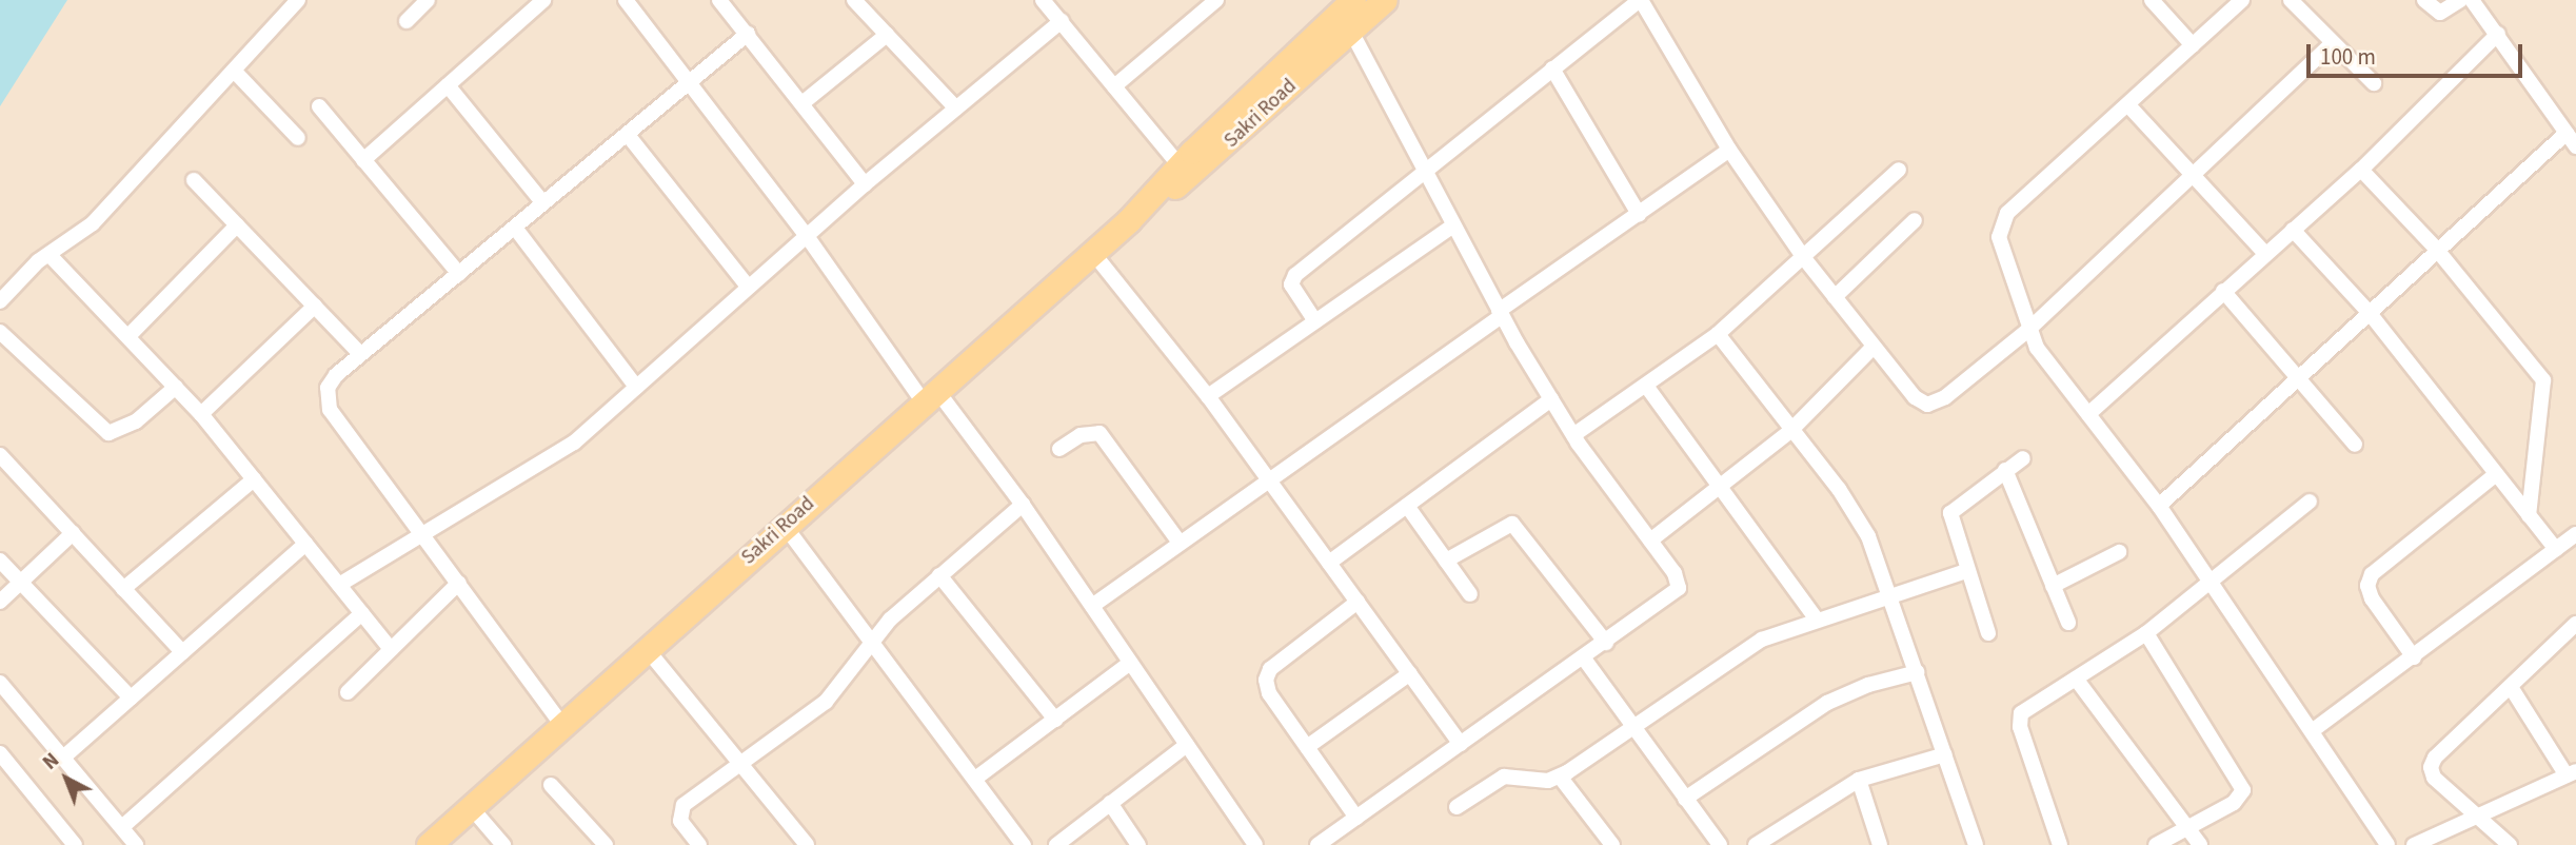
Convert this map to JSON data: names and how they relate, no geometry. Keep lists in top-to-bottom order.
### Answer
{
  "streets": {
    "main road": ["Sakri Road"]
  },
  "scale_bar": "100 m",
  "north": "top left"
}
